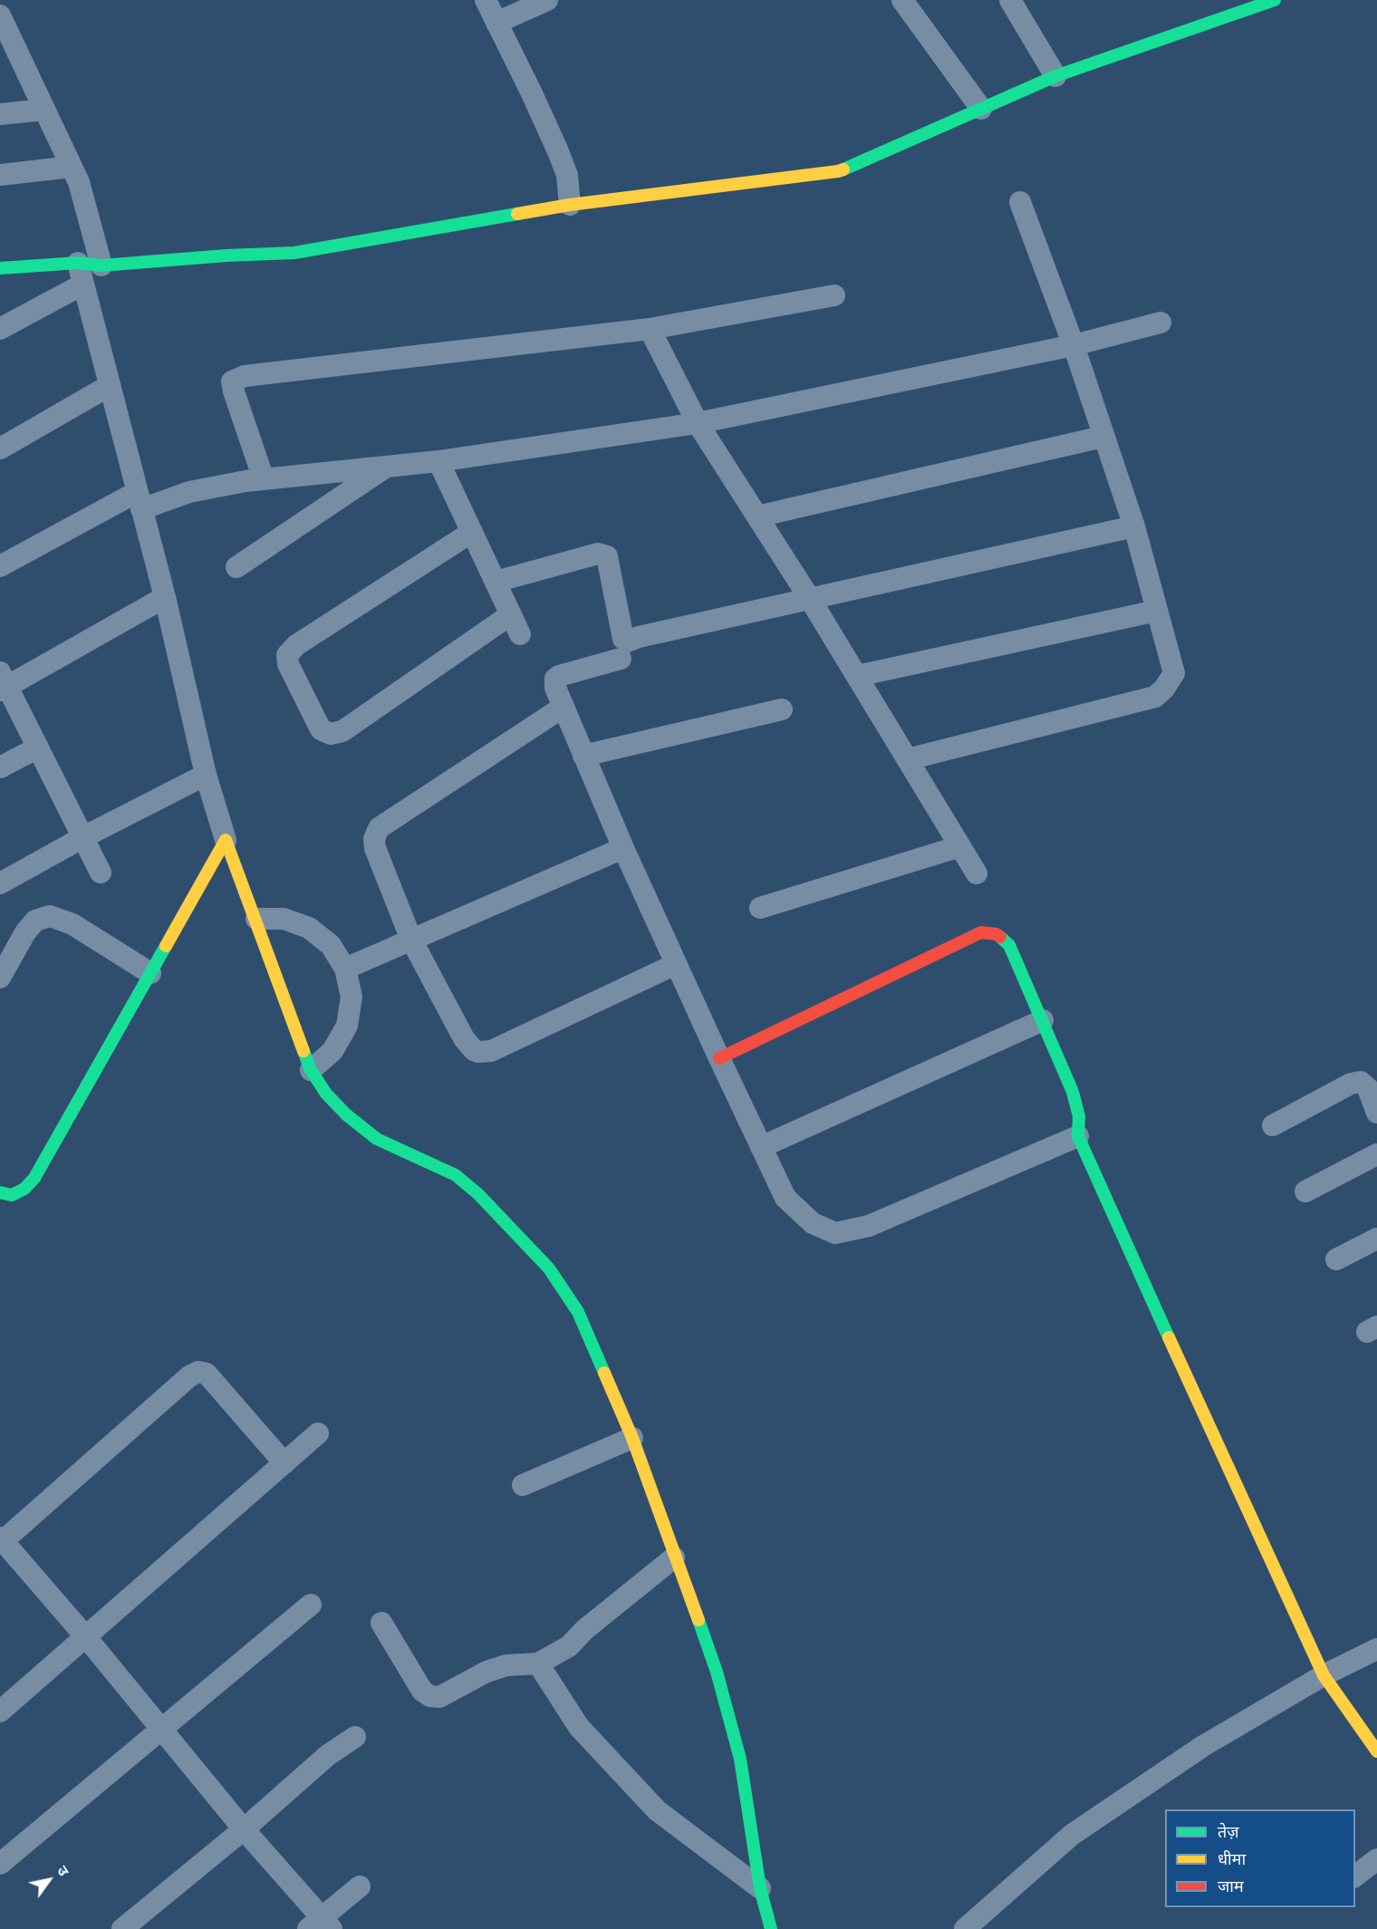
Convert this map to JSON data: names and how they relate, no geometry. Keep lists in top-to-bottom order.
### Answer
{
  "legend": ["तेज़", "धीमा", "जाम"],
  "north": "top right"
}
